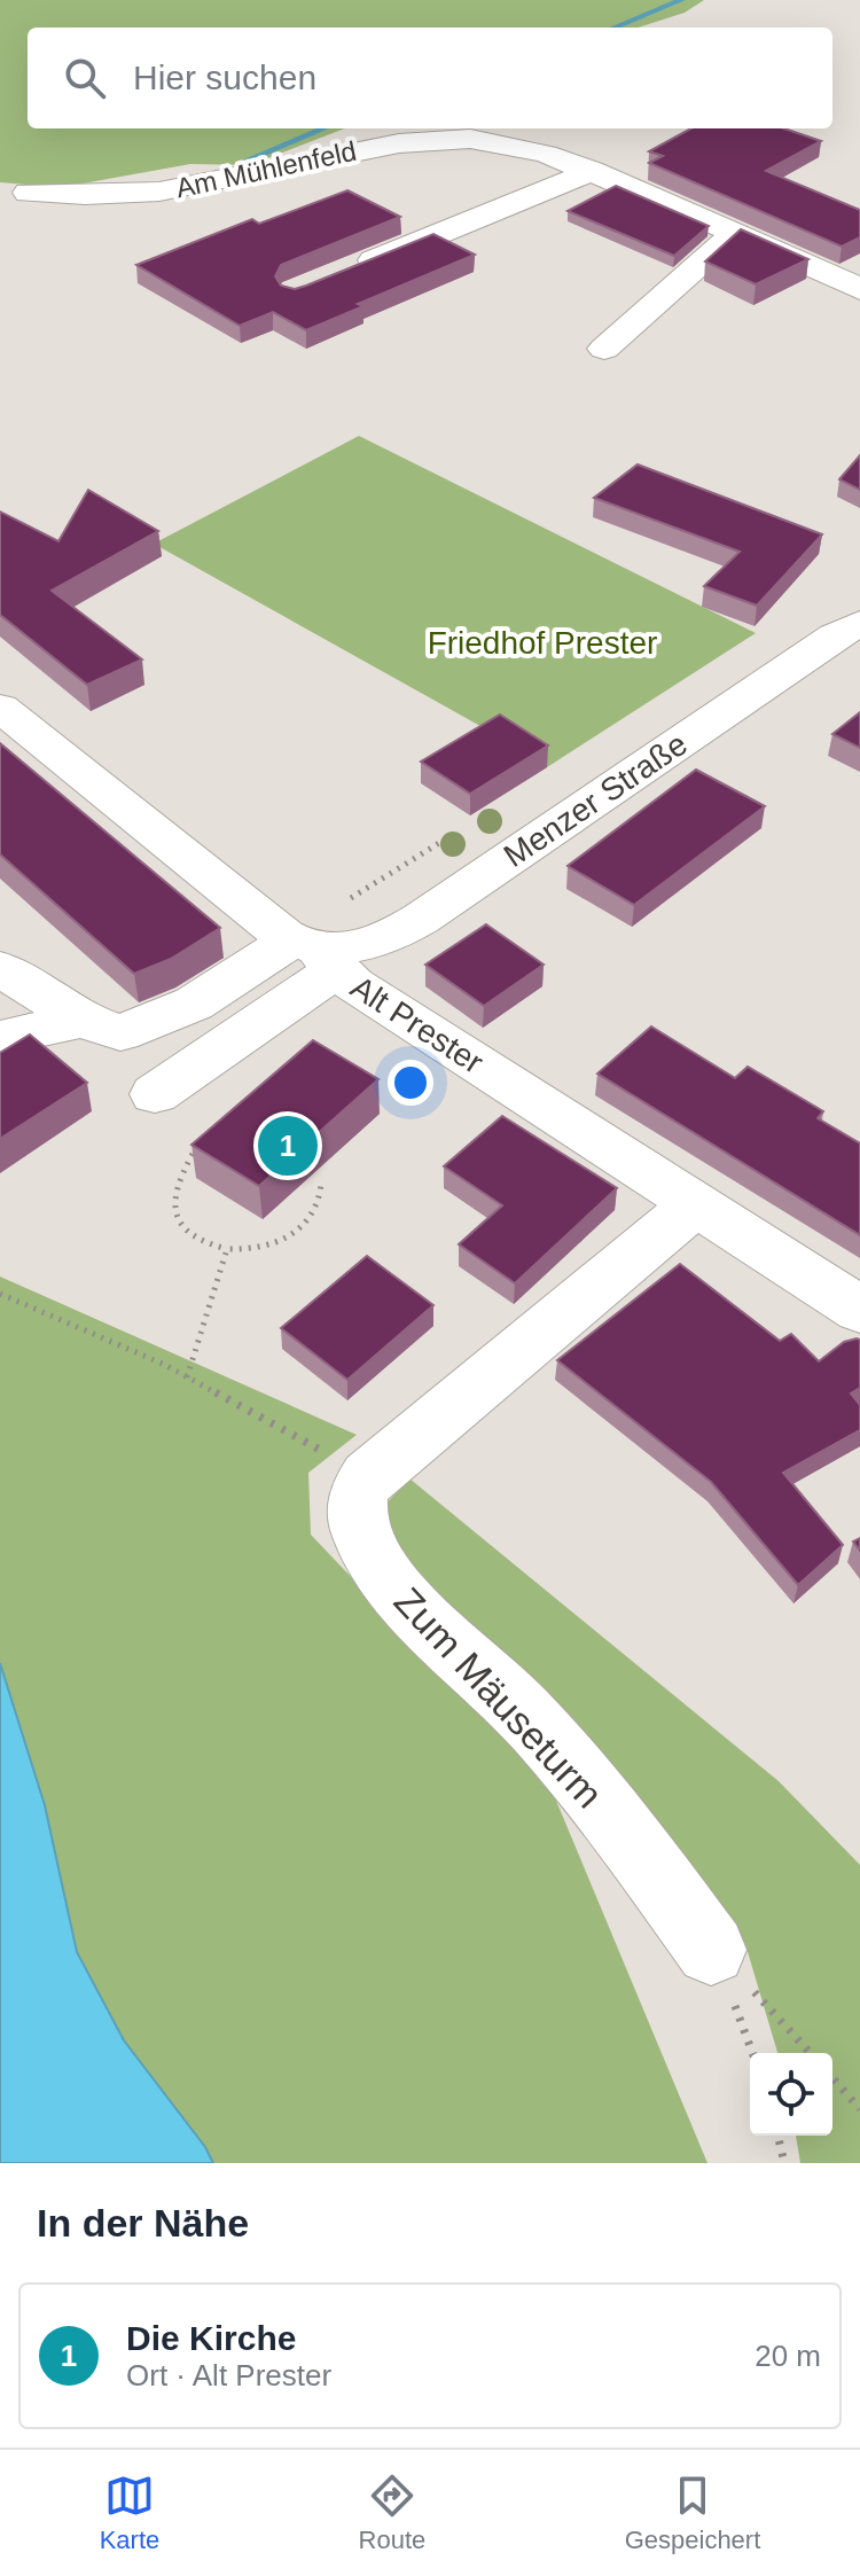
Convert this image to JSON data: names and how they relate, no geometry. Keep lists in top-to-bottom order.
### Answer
{
  "streets": {
    "street": [
      "Am Mühlenfeld",
      "Menzer Straße",
      "Alt Prester",
      "Zum Mäuseturm"
    ]
  },
  "crossings": [
    ["Menzer Straße", "Alt Prester"]
  ],
  "parks": ["Friedhof Prester"],
  "page": {
    "search": "Hier suchen",
    "pins": "1",
    "heading": "In der Nähe",
    "list": [
      {
        "mark": "1",
        "name": "Die Kirche",
        "note": "Ort · Alt Prester",
        "value": "20 m"
      }
    ],
    "nav": ["Karte", "Route", "Gespeichert"]
  }
}
